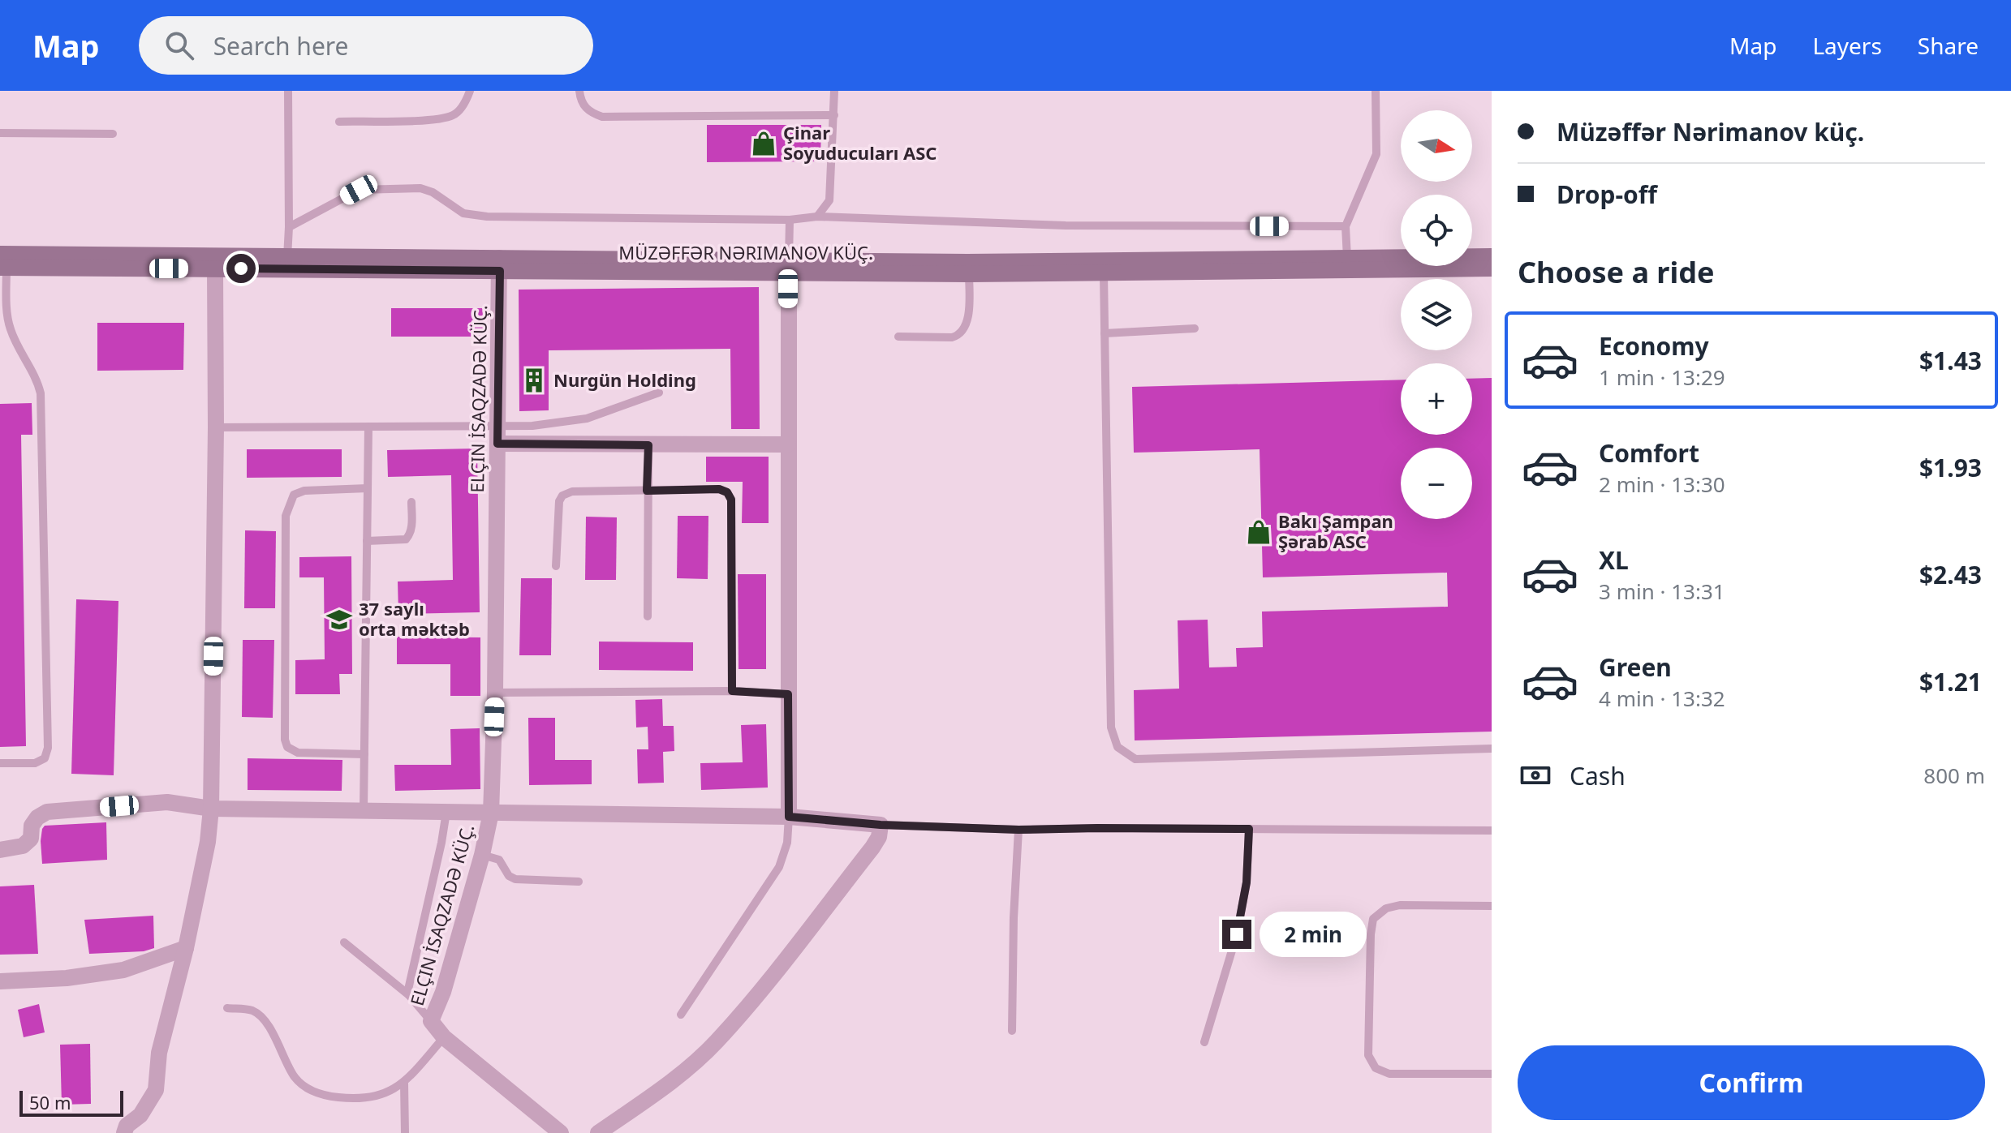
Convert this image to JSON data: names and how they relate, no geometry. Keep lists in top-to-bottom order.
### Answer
{
  "streets": {
    "main road": ["MÜZƏFFƏR NƏRIMANOV KÜÇ."],
    "street": ["ELÇIN İSAQZADƏ KÜÇ."]
  },
  "places": {
    "shop": ["Çinar Soyuducuları ASC", "Bakı Şampan Şərab ASC"],
    "building": ["Nurgün Holding"],
    "school or university": ["37 saylı orta məktəb"]
  },
  "scale_bar": "50 m",
  "north": "right",
  "page": {
    "header": "Map",
    "search": "Search here",
    "nav": ["Map", "Layers", "Share"],
    "banner": ["Müzəffər Nərimanov küç.", "Drop-off"],
    "map_buttons": ["+", "−"],
    "heading": "Choose a ride",
    "list": [
      {
        "name": "Economy",
        "note": "1 min · 13:29",
        "value": "$1.43"
      },
      {
        "name": "Comfort",
        "note": "2 min · 13:30",
        "value": "$1.93"
      },
      {
        "name": "XL",
        "note": "3 min · 13:31",
        "value": "$2.43"
      },
      {
        "name": "Green",
        "note": "4 min · 13:32",
        "value": "$1.21"
      }
    ],
    "pay": ["Cash", "800 m"],
    "bubble": "2 min",
    "buttons": "Confirm",
    "scale": "50 m"
  }
}
